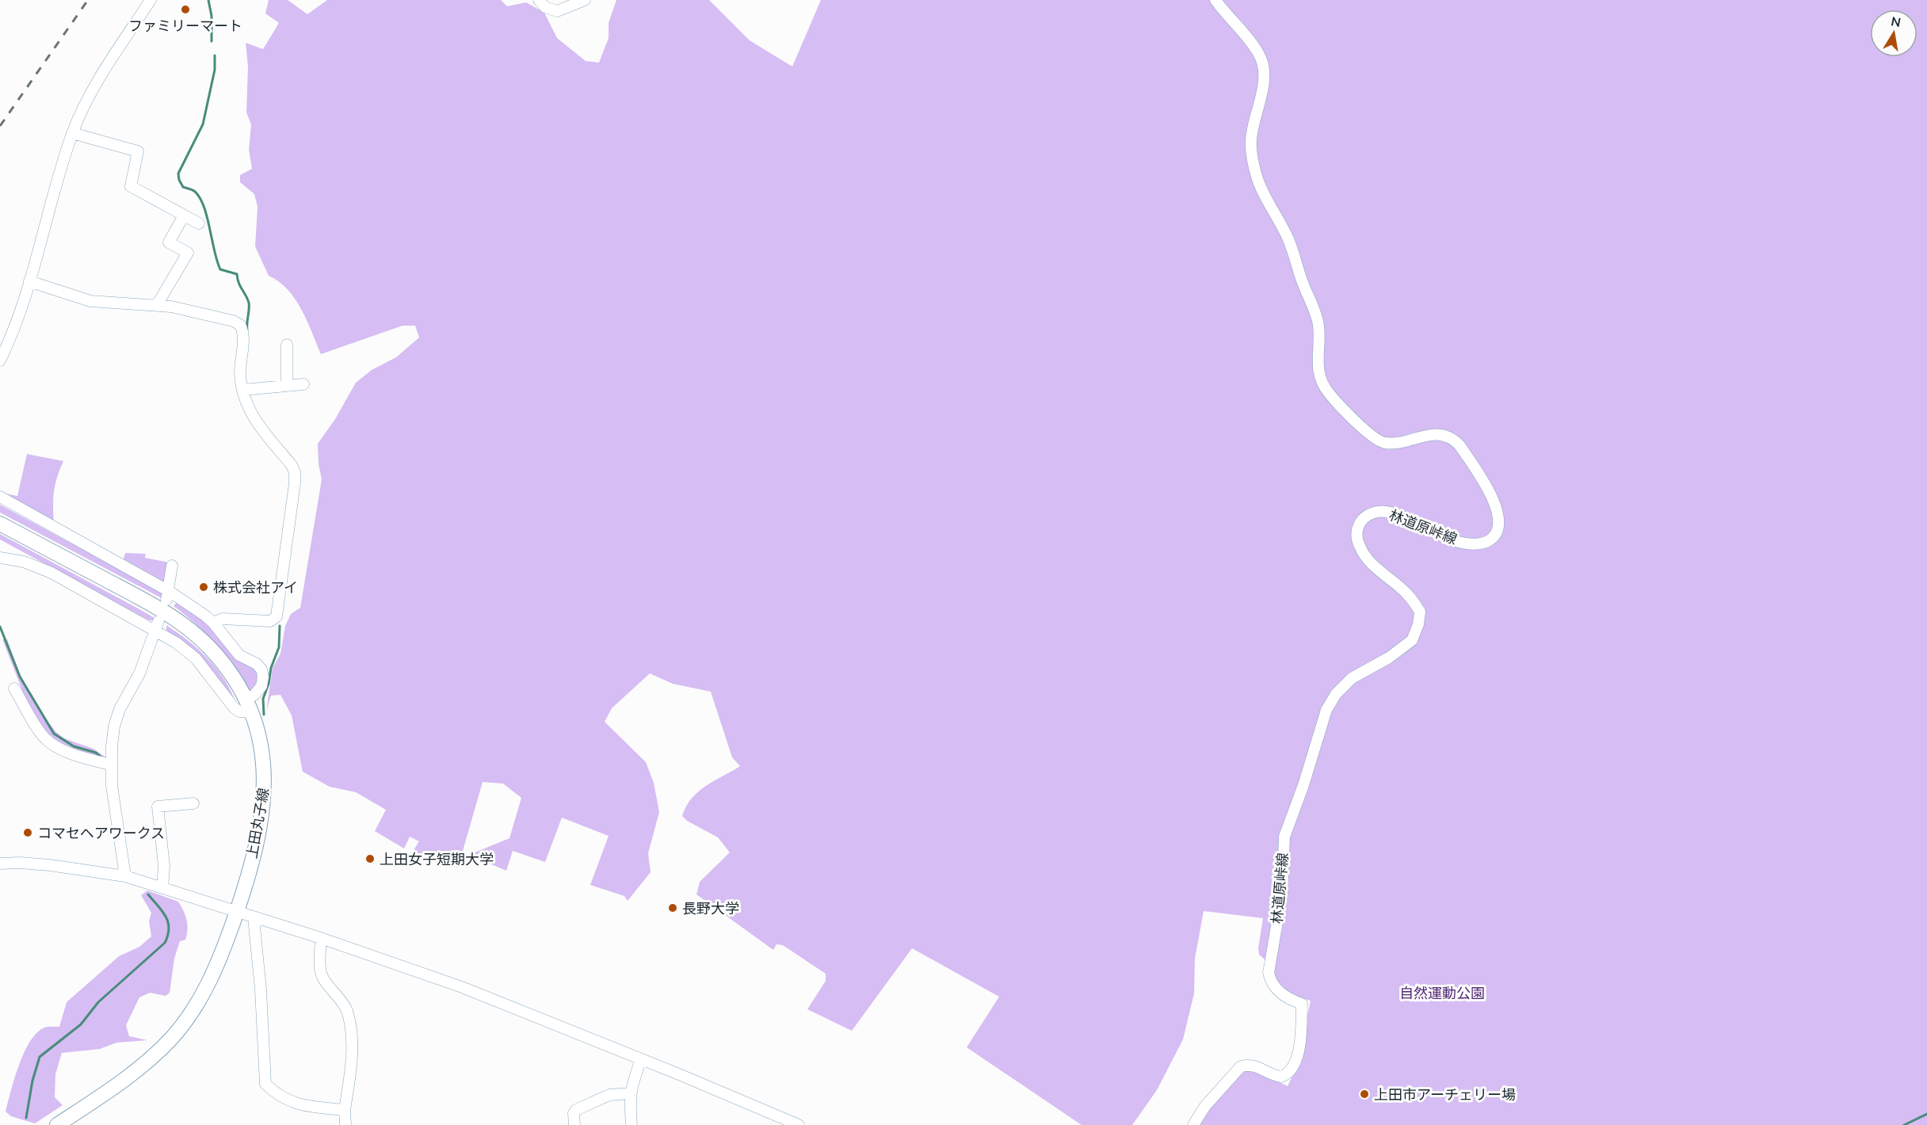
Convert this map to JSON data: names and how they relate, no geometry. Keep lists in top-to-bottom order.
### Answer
{
  "streets": {
    "main road": ["上田丸子線"],
    "street": ["林道原峠線"]
  },
  "parks": ["自然運動公園"],
  "places": [
    "ファミリーマート",
    "株式会社アイ",
    "コマセヘアワークス",
    "上田女子短期大学",
    "長野大学",
    "上田市アーチェリー場"
  ],
  "north": "top"
}
